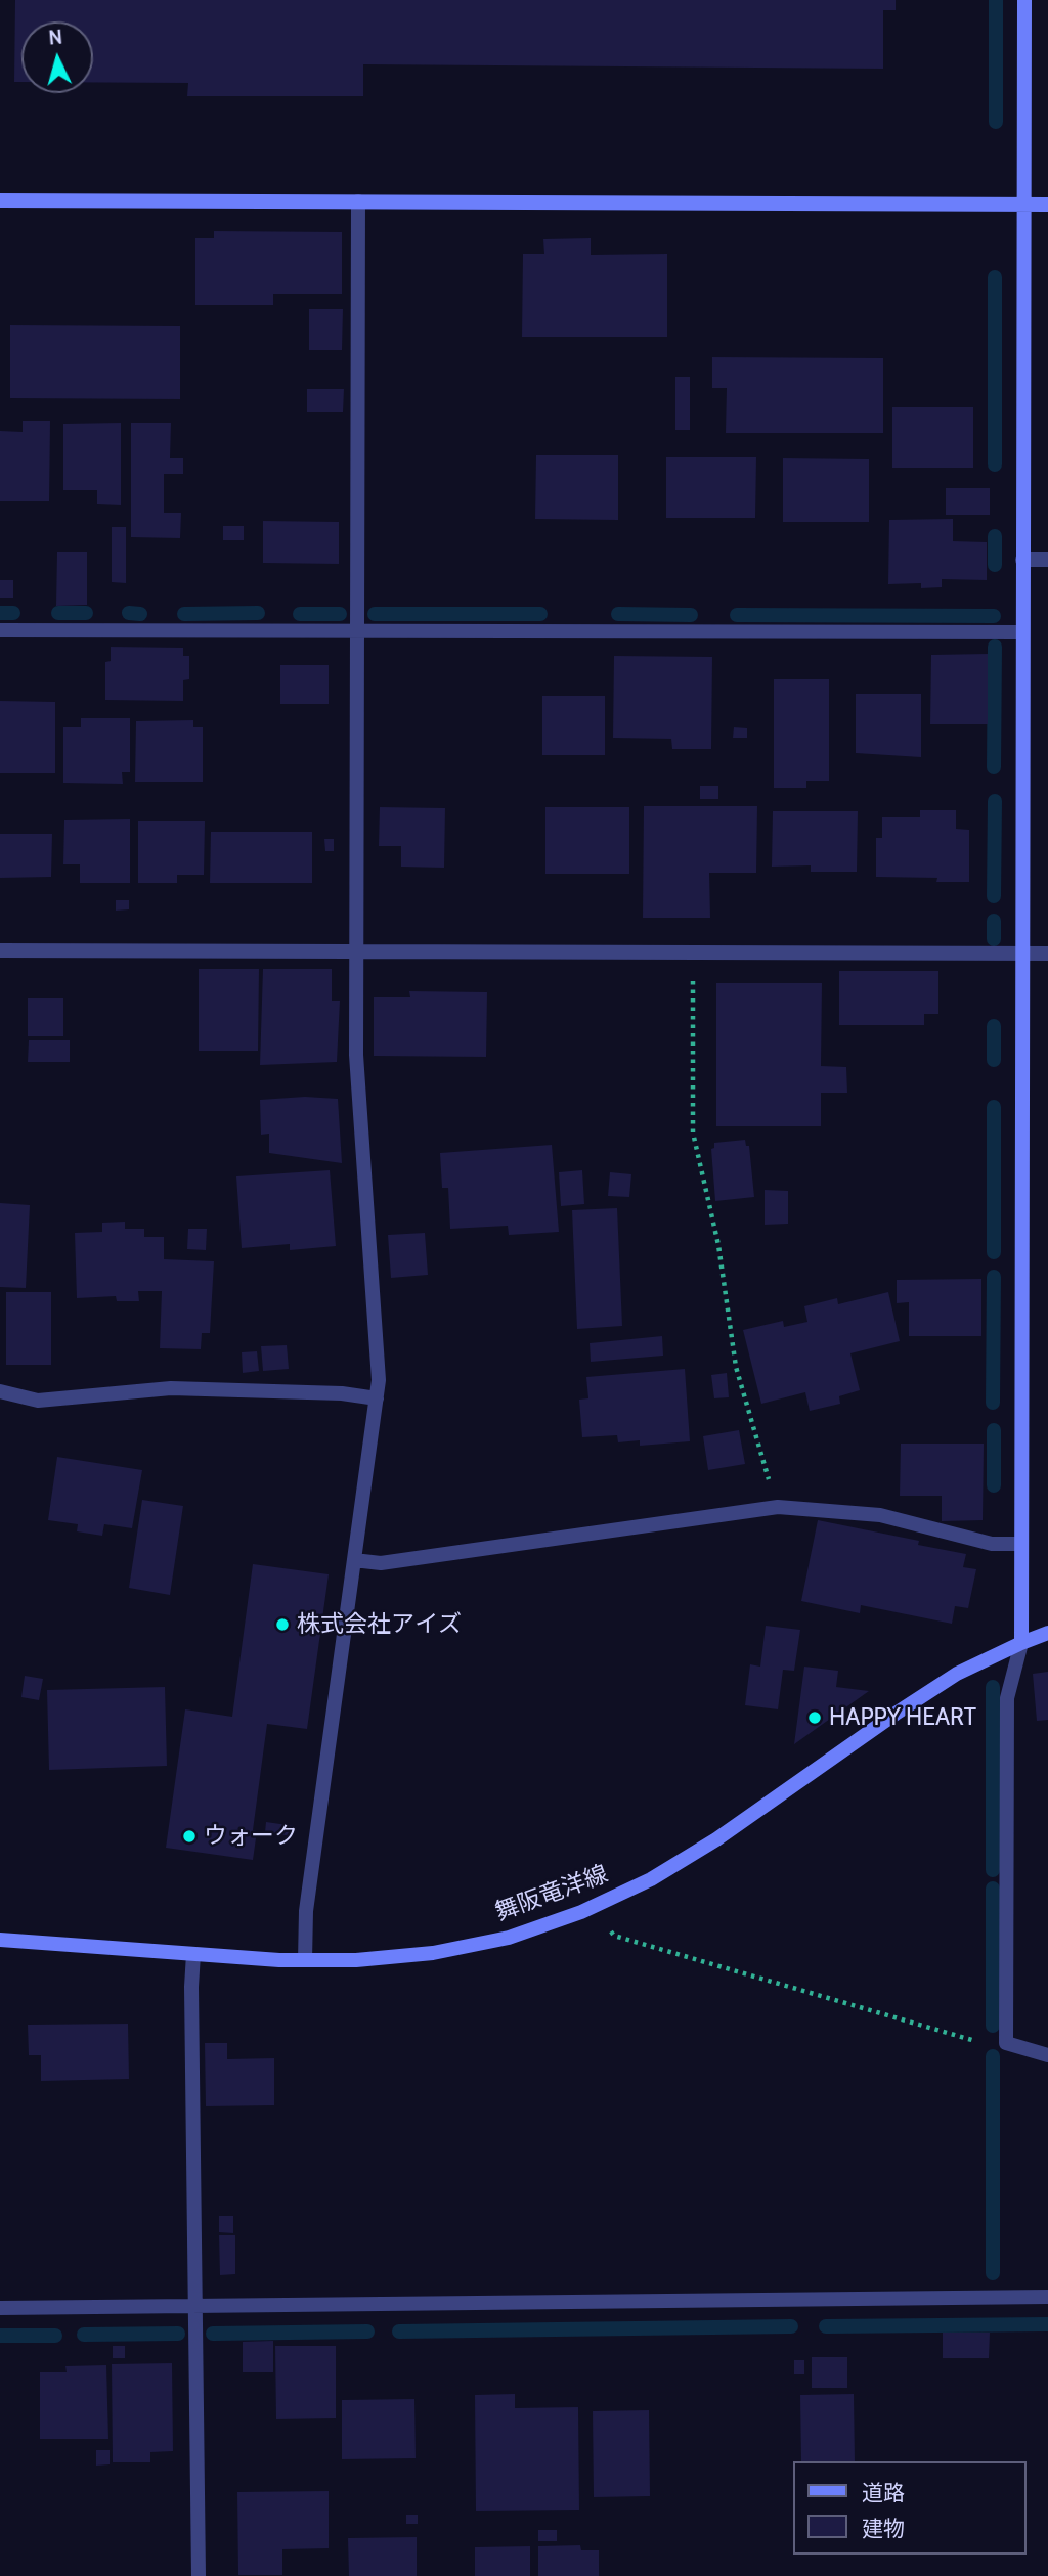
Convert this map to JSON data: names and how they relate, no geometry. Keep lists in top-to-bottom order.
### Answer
{
  "streets": {
    "street": ["舞阪竜洋線"]
  },
  "places": ["株式会社アイズ", "HAPPY HEART", "ウォーク"],
  "legend": ["道路", "建物"],
  "north": "top"
}
